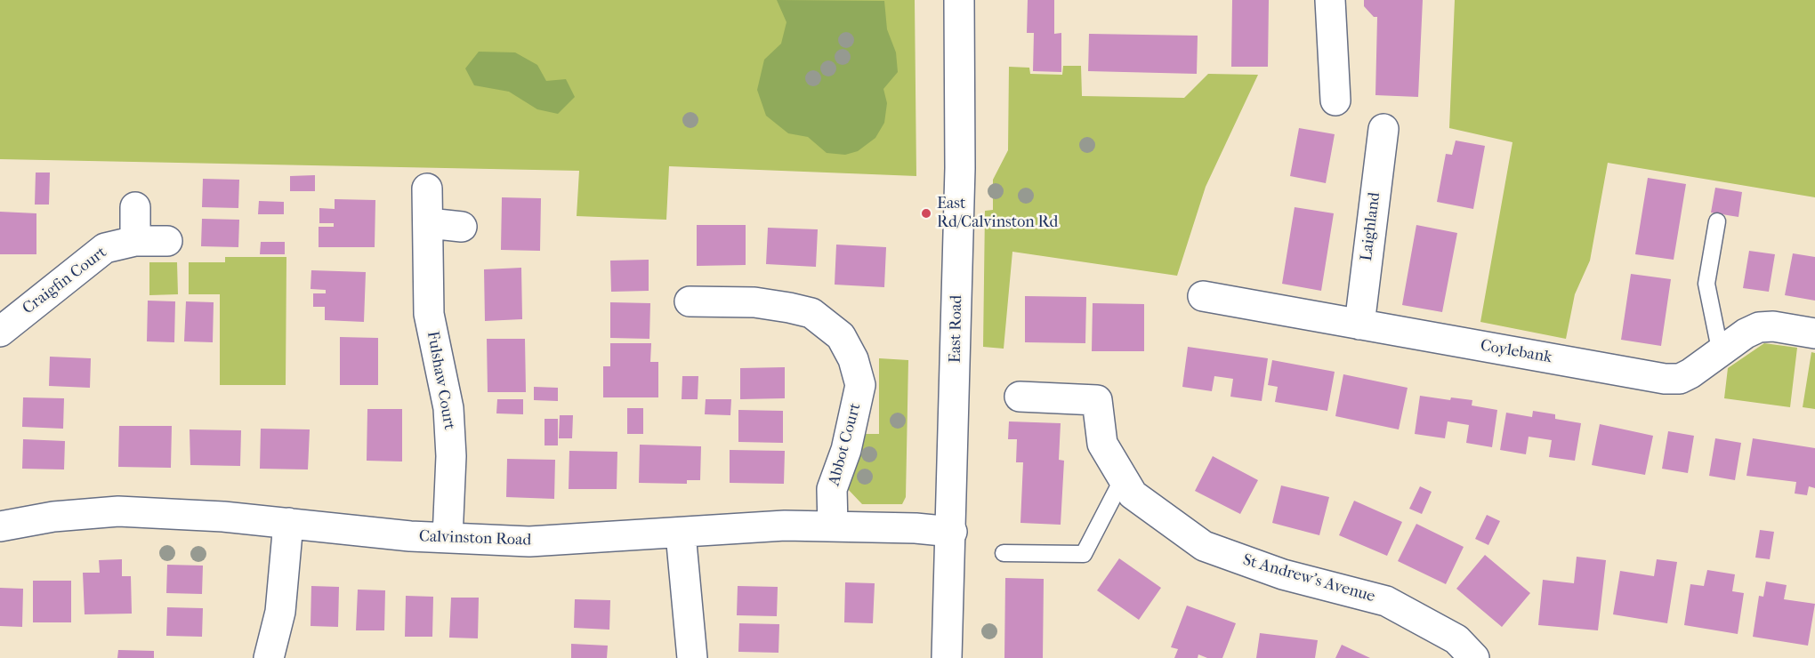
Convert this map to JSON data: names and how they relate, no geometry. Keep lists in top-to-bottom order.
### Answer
{
  "streets": {
    "street": [
      "Laighland",
      "Craigfin Court",
      "East Road",
      "Coylebank",
      "Fulshaw Court",
      "Abbot Court",
      "Calvinston Road",
      "St Andrew's Avenue"
    ]
  },
  "crossings": [
    ["Laighland", "Coylebank"],
    ["East Road", "Calvinston Road"],
    ["Fulshaw Court", "Calvinston Road"],
    ["Abbot Court", "Calvinston Road"]
  ],
  "places": ["East Rd/Calvinston Rd"]
}
